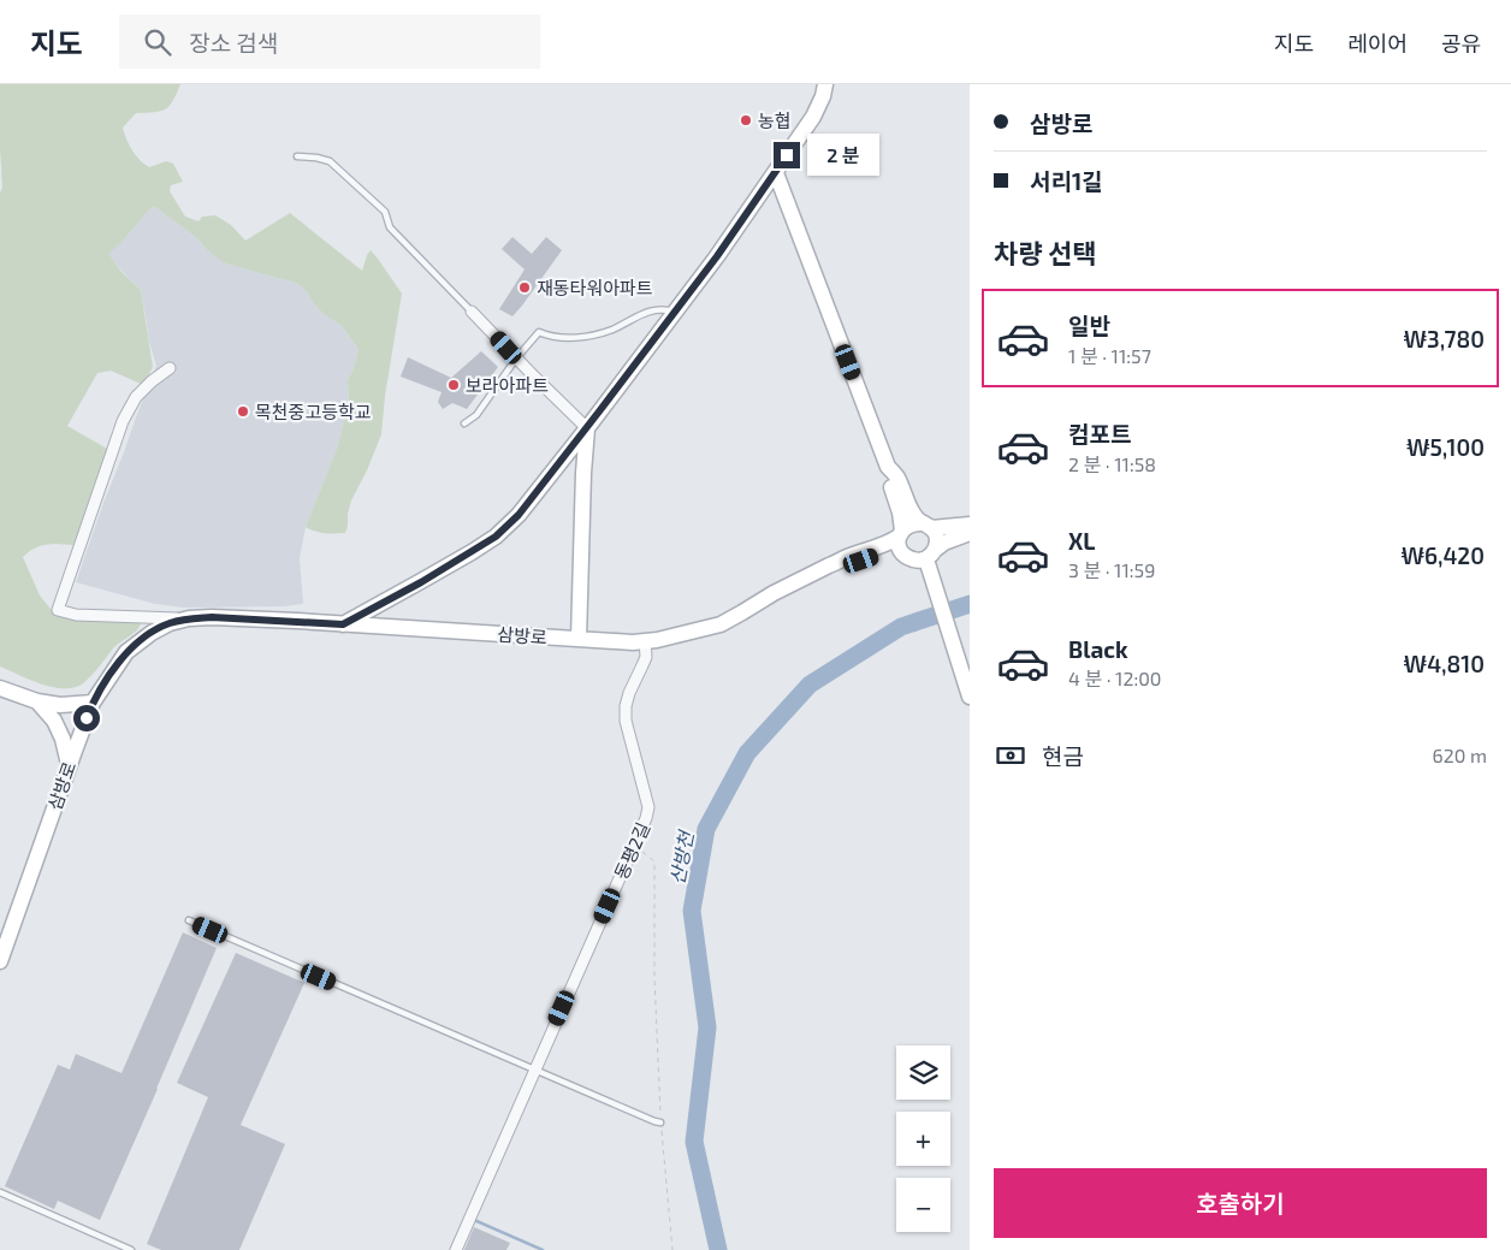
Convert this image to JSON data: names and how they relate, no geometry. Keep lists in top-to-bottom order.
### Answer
{
  "streets": {
    "street": ["삼방로", "동평2길"]
  },
  "crossings": [
    ["삼방로", "동평2길"]
  ],
  "water": ["산방천"],
  "places": [
    "농협",
    "재동타워아파트",
    "보라아파트",
    "목천중고등학교"
  ],
  "page": {
    "header": "지도",
    "search": "장소 검색",
    "nav": ["지도", "레이어", "공유"],
    "banner": ["삼방로", "서리1길"],
    "bubble": "2 분",
    "heading": "차량 선택",
    "list": [
      {
        "name": "일반",
        "note": "1 분 · 11:57",
        "value": "₩3,780"
      },
      {
        "name": "컴포트",
        "note": "2 분 · 11:58",
        "value": "₩5,100"
      },
      {
        "name": "XL",
        "note": "3 분 · 11:59",
        "value": "₩6,420"
      },
      {
        "name": "Black",
        "note": "4 분 · 12:00",
        "value": "₩4,810"
      }
    ],
    "pay": ["현금", "620 m"],
    "map_buttons": ["+", "−"],
    "buttons": "호출하기"
  }
}
